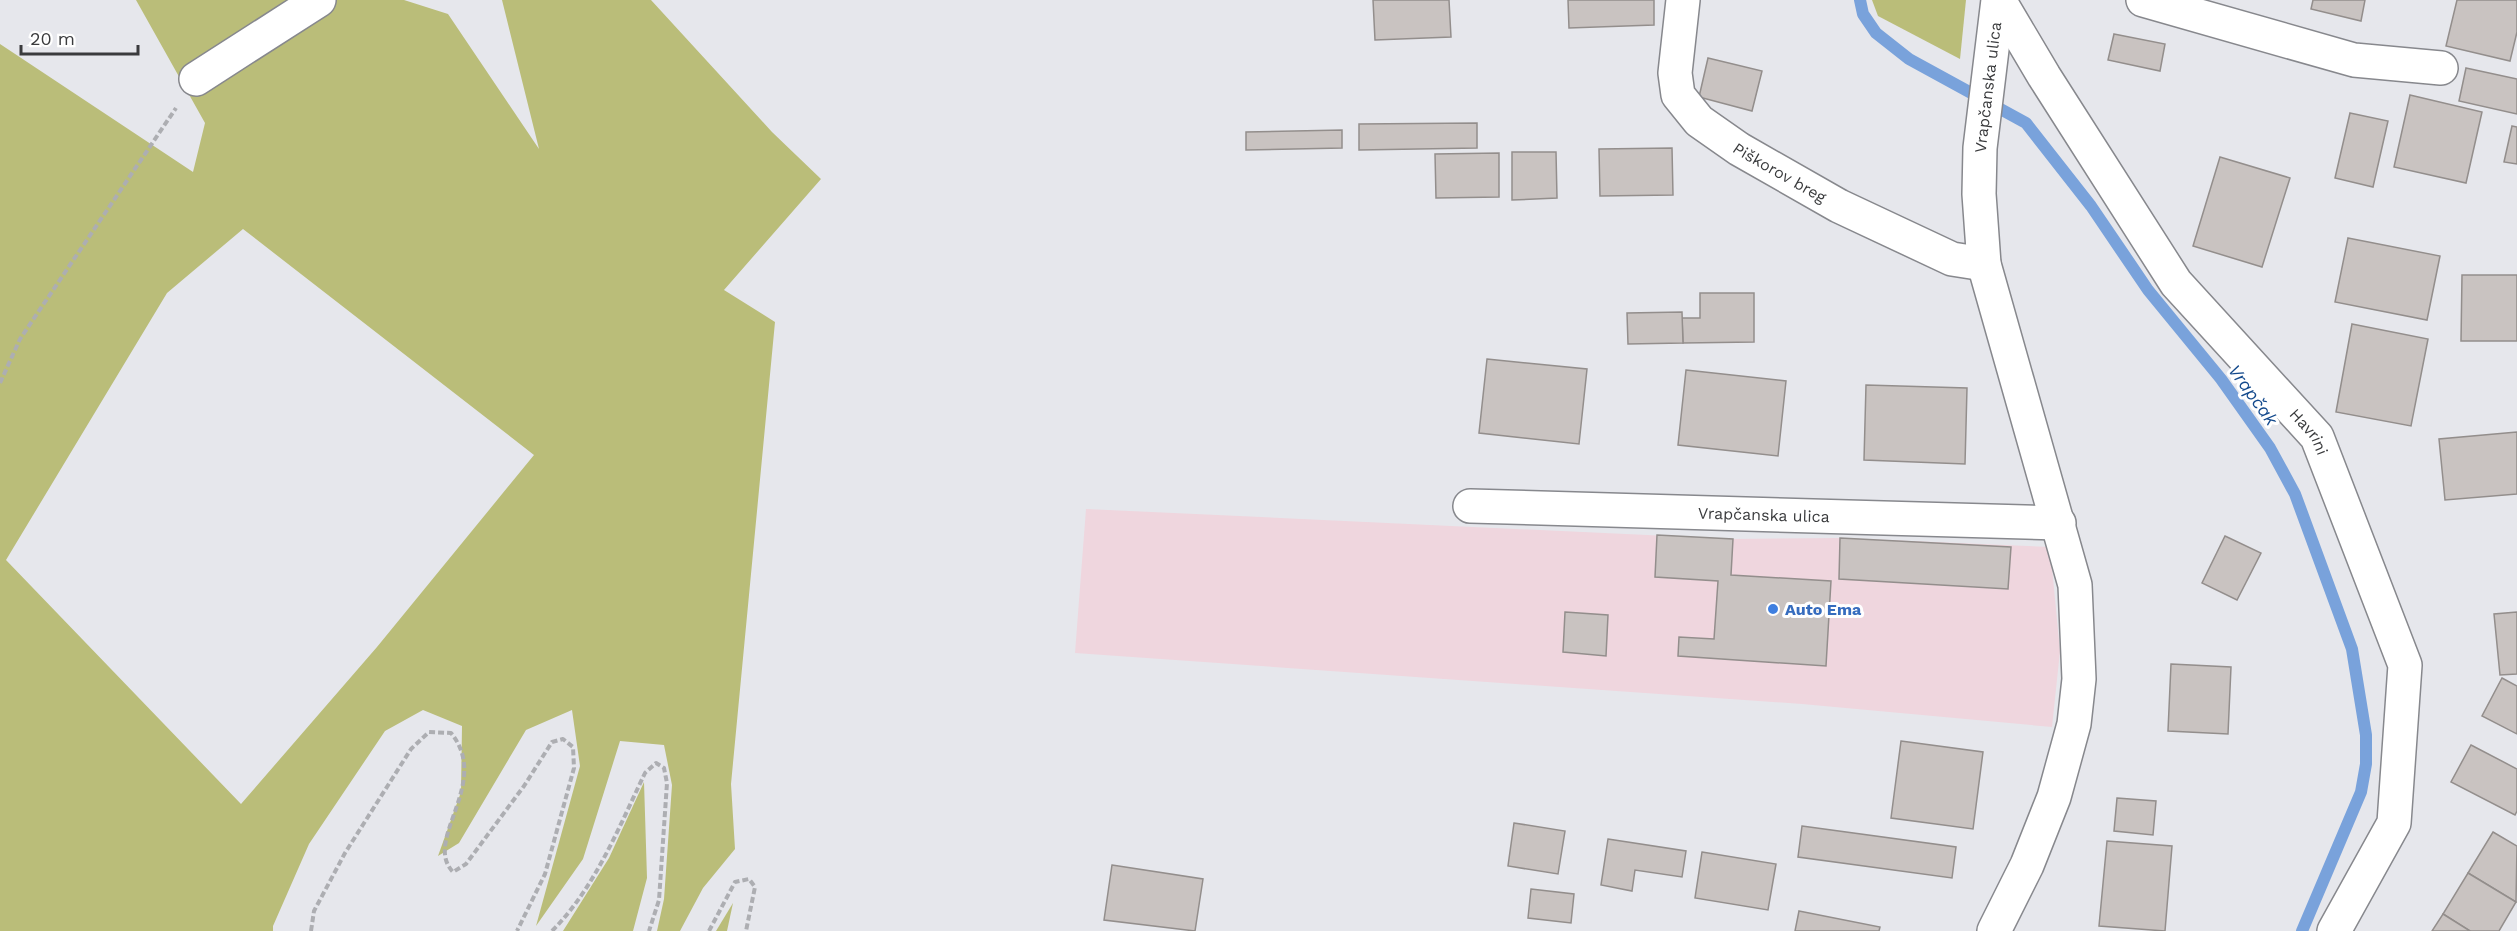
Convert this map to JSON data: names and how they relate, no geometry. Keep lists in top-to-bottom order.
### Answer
{
  "streets": {
    "street": ["Vrapčanska ulica", "Piškorov breg", "Havrini"]
  },
  "crossings": [
    ["Vrapčanska ulica", "Piškorov breg"],
    ["Vrapčanska ulica", "Havrini"]
  ],
  "water": ["Vrapčak"],
  "places": ["Auto Ema"],
  "scale_bar": "20 m"
}
